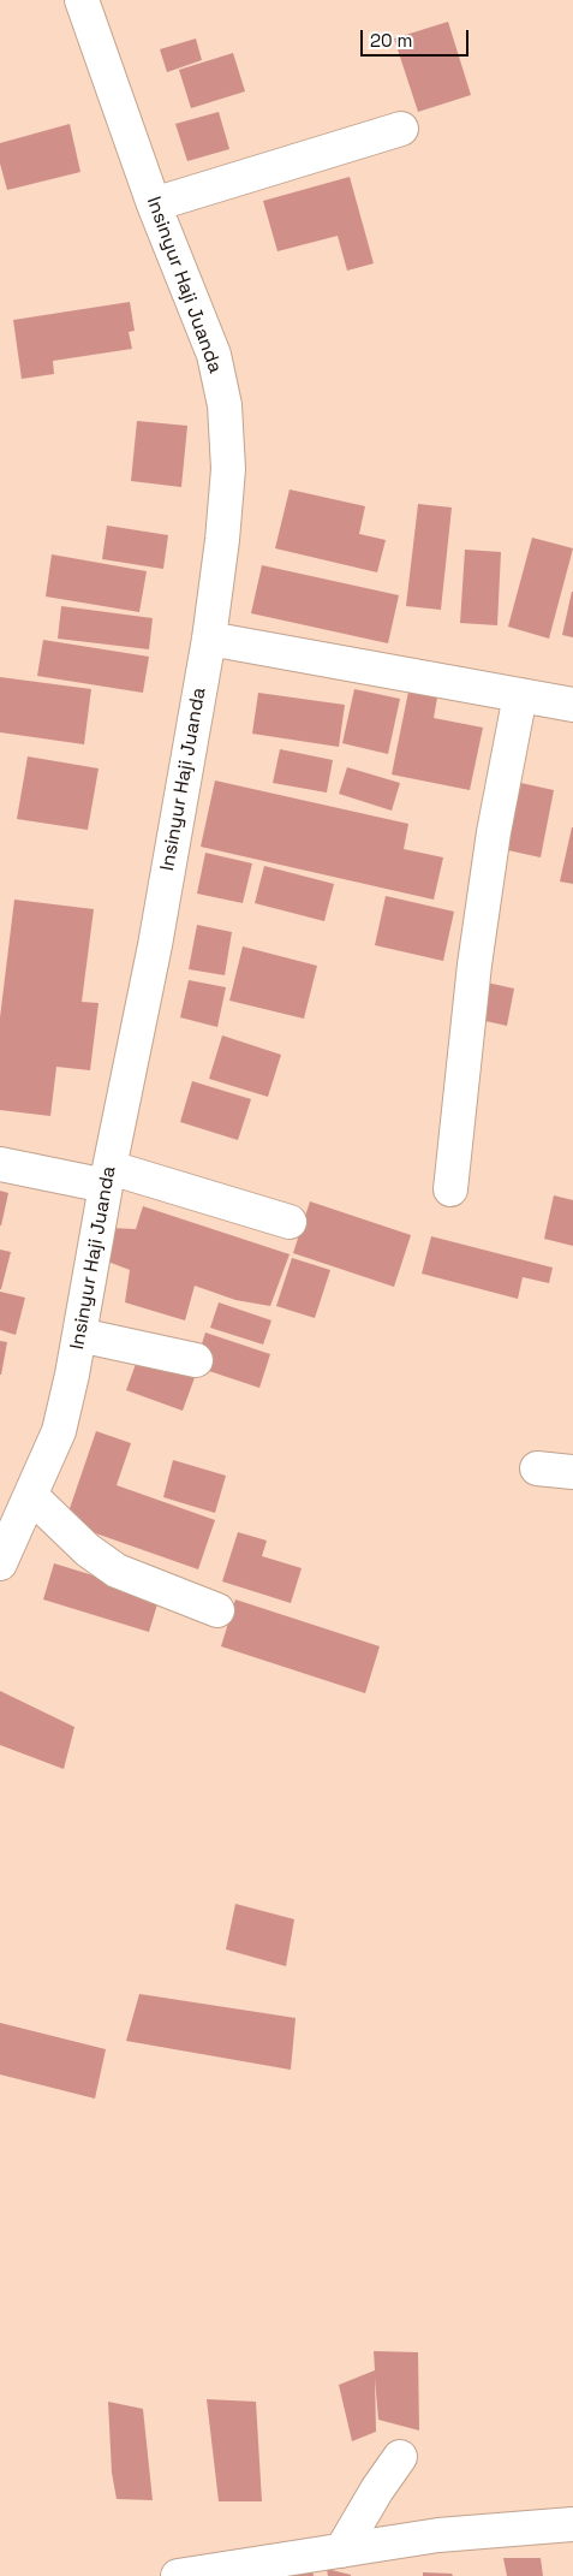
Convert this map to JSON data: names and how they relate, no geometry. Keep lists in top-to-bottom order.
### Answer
{
  "streets": {
    "street": ["Insinyur Haji Juanda"]
  },
  "scale_bar": "20 m"
}
